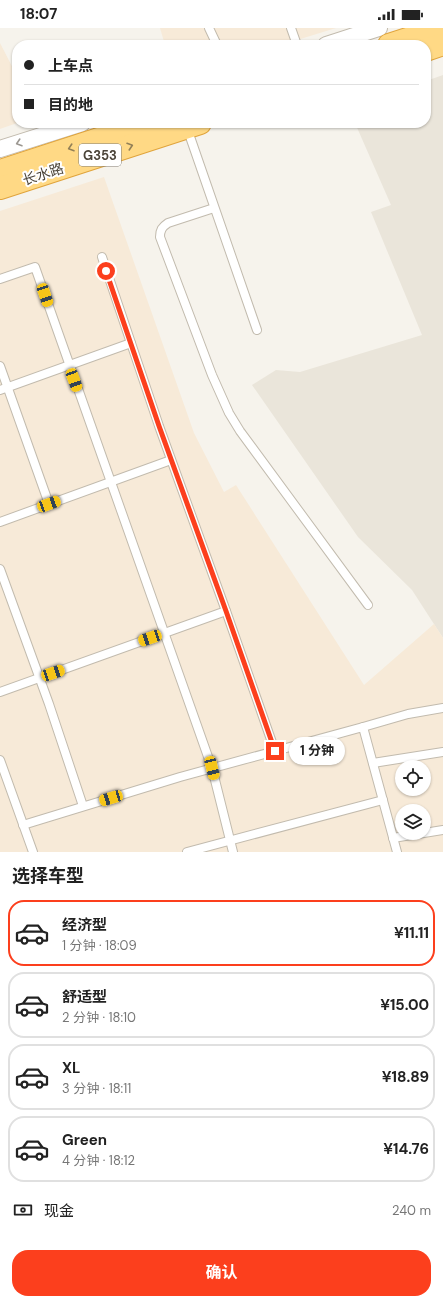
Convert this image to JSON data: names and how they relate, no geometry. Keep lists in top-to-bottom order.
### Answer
{
  "streets": {
    "highway": ["G353", "长水路"]
  },
  "page": {
    "status": "18:07",
    "banner": ["上车点", "目的地"],
    "bubble": "1 分钟",
    "heading": "选择车型",
    "list": [
      {
        "name": "经济型",
        "note": "1 分钟 · 18:09",
        "value": "¥11.11"
      },
      {
        "name": "舒适型",
        "note": "2 分钟 · 18:10",
        "value": "¥15.00"
      },
      {
        "name": "XL",
        "note": "3 分钟 · 18:11",
        "value": "¥18.89"
      },
      {
        "name": "Green",
        "note": "4 分钟 · 18:12",
        "value": "¥14.76"
      }
    ],
    "pay": ["现金", "240 m"],
    "buttons": "确认"
  }
}
